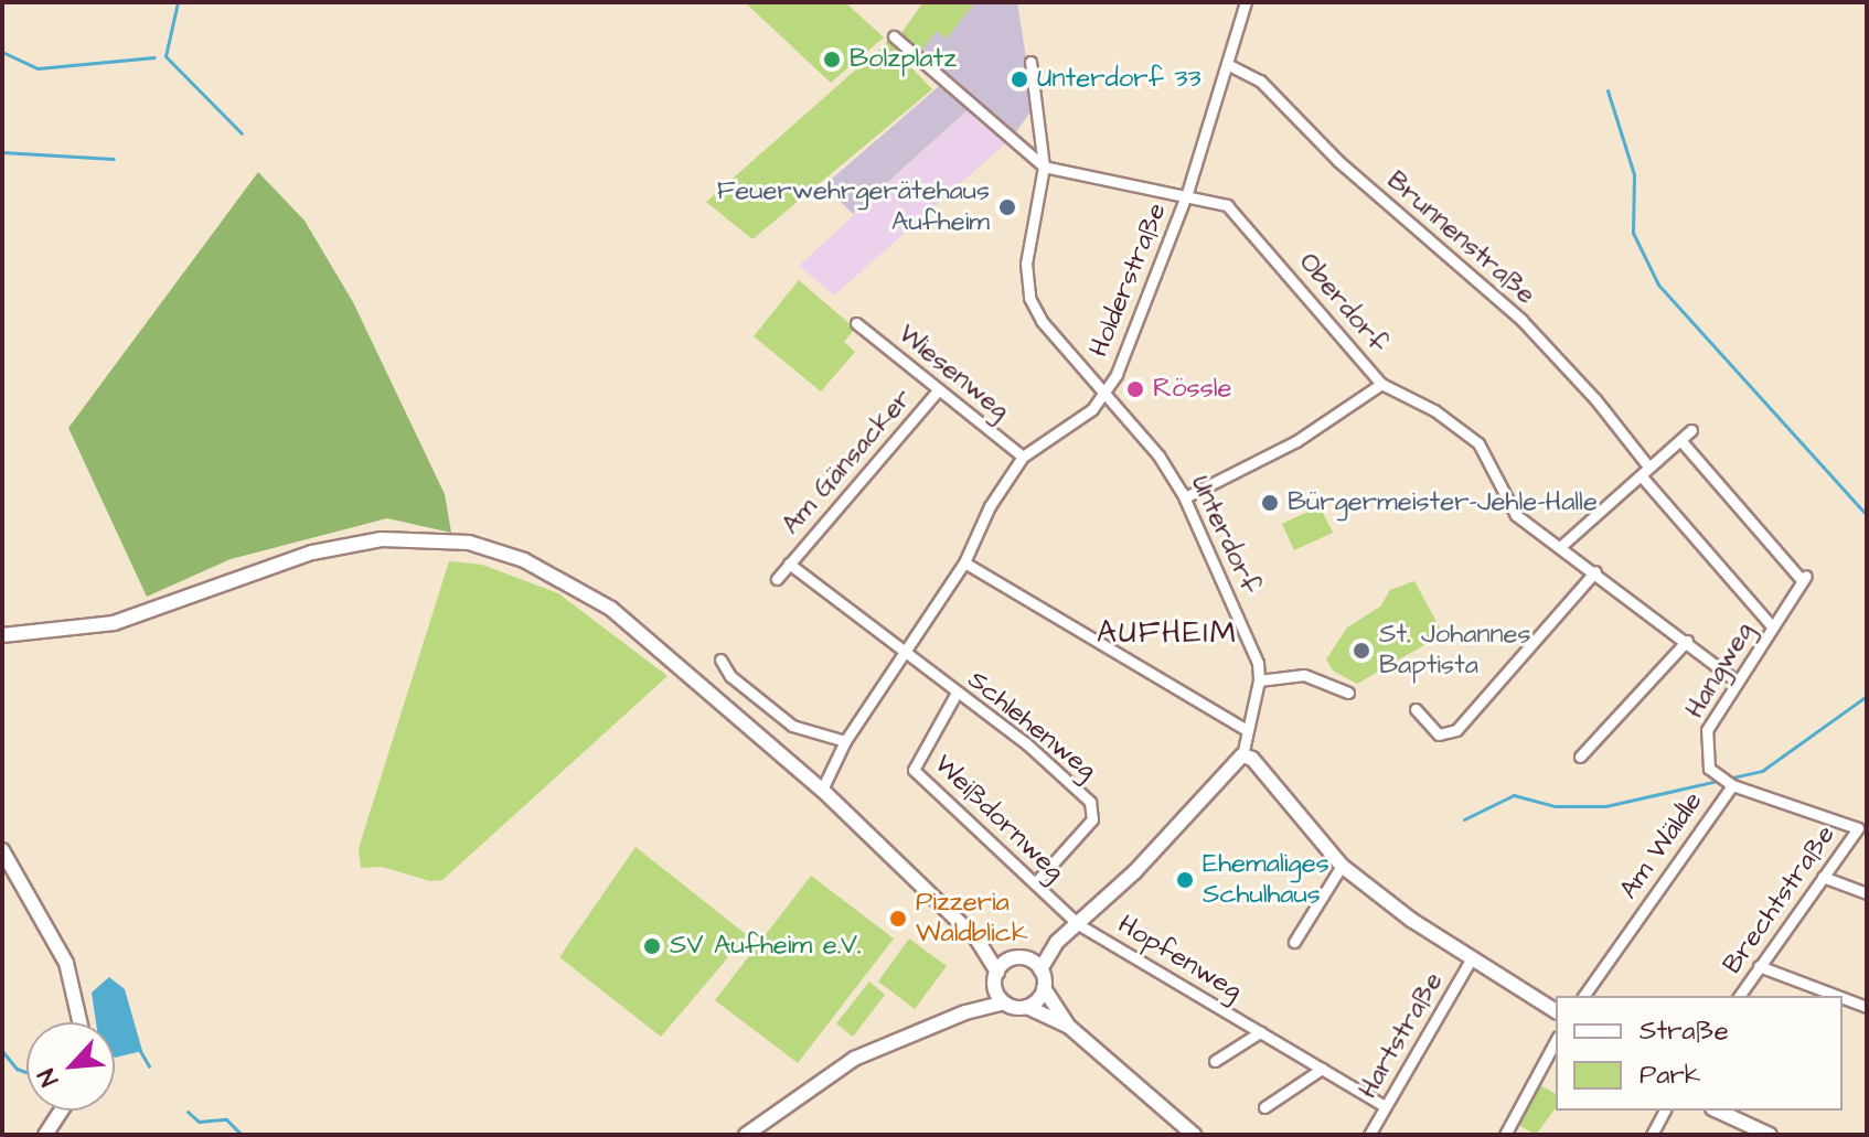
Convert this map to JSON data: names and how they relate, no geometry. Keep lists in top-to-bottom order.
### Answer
{
  "streets": {
    "street": [
      "Brunnenstraße",
      "Holderstraße",
      "Oberdorf",
      "Wiesenweg",
      "Am Gänsacker",
      "Unterdorf",
      "Hangweg",
      "Schlehenweg",
      "Weißdornweg",
      "Am Wäldle",
      "Brechtstraße",
      "Hopfenweg",
      "Hartstraße"
    ]
  },
  "crossings": [
    ["Brunnenstraße", "Holderstraße"],
    ["Brunnenstraße", "Hangweg"],
    ["Holderstraße", "Oberdorf"],
    ["Holderstraße", "Wiesenweg"],
    ["Holderstraße", "Am Gänsacker"],
    ["Holderstraße", "Unterdorf"],
    ["Holderstraße", "Schlehenweg"],
    ["Oberdorf", "Unterdorf"],
    ["Oberdorf", "Hangweg"],
    ["Wiesenweg", "Am Gänsacker"],
    ["Am Gänsacker", "Schlehenweg"],
    ["Hangweg", "Am Wäldle"],
    ["Schlehenweg", "Weißdornweg"],
    ["Weißdornweg", "Hopfenweg"],
    ["Am Wäldle", "Brechtstraße"],
    ["Hopfenweg", "Hartstraße"]
  ],
  "districts": ["AUFHEIM"],
  "places": [
    "Bolzplatz",
    "Unterdorf 33",
    "Feuerwehrgerätehaus Aufheim",
    "Rössle",
    "Bürgermeister-Jehle-Halle",
    "St. Johannes Baptista",
    "Ehemaliges Schulhaus",
    "Pizzeria Waldblick",
    "SV Aufheim e.V."
  ],
  "legend": ["Straße", "Park"],
  "north": "bottom left"
}
